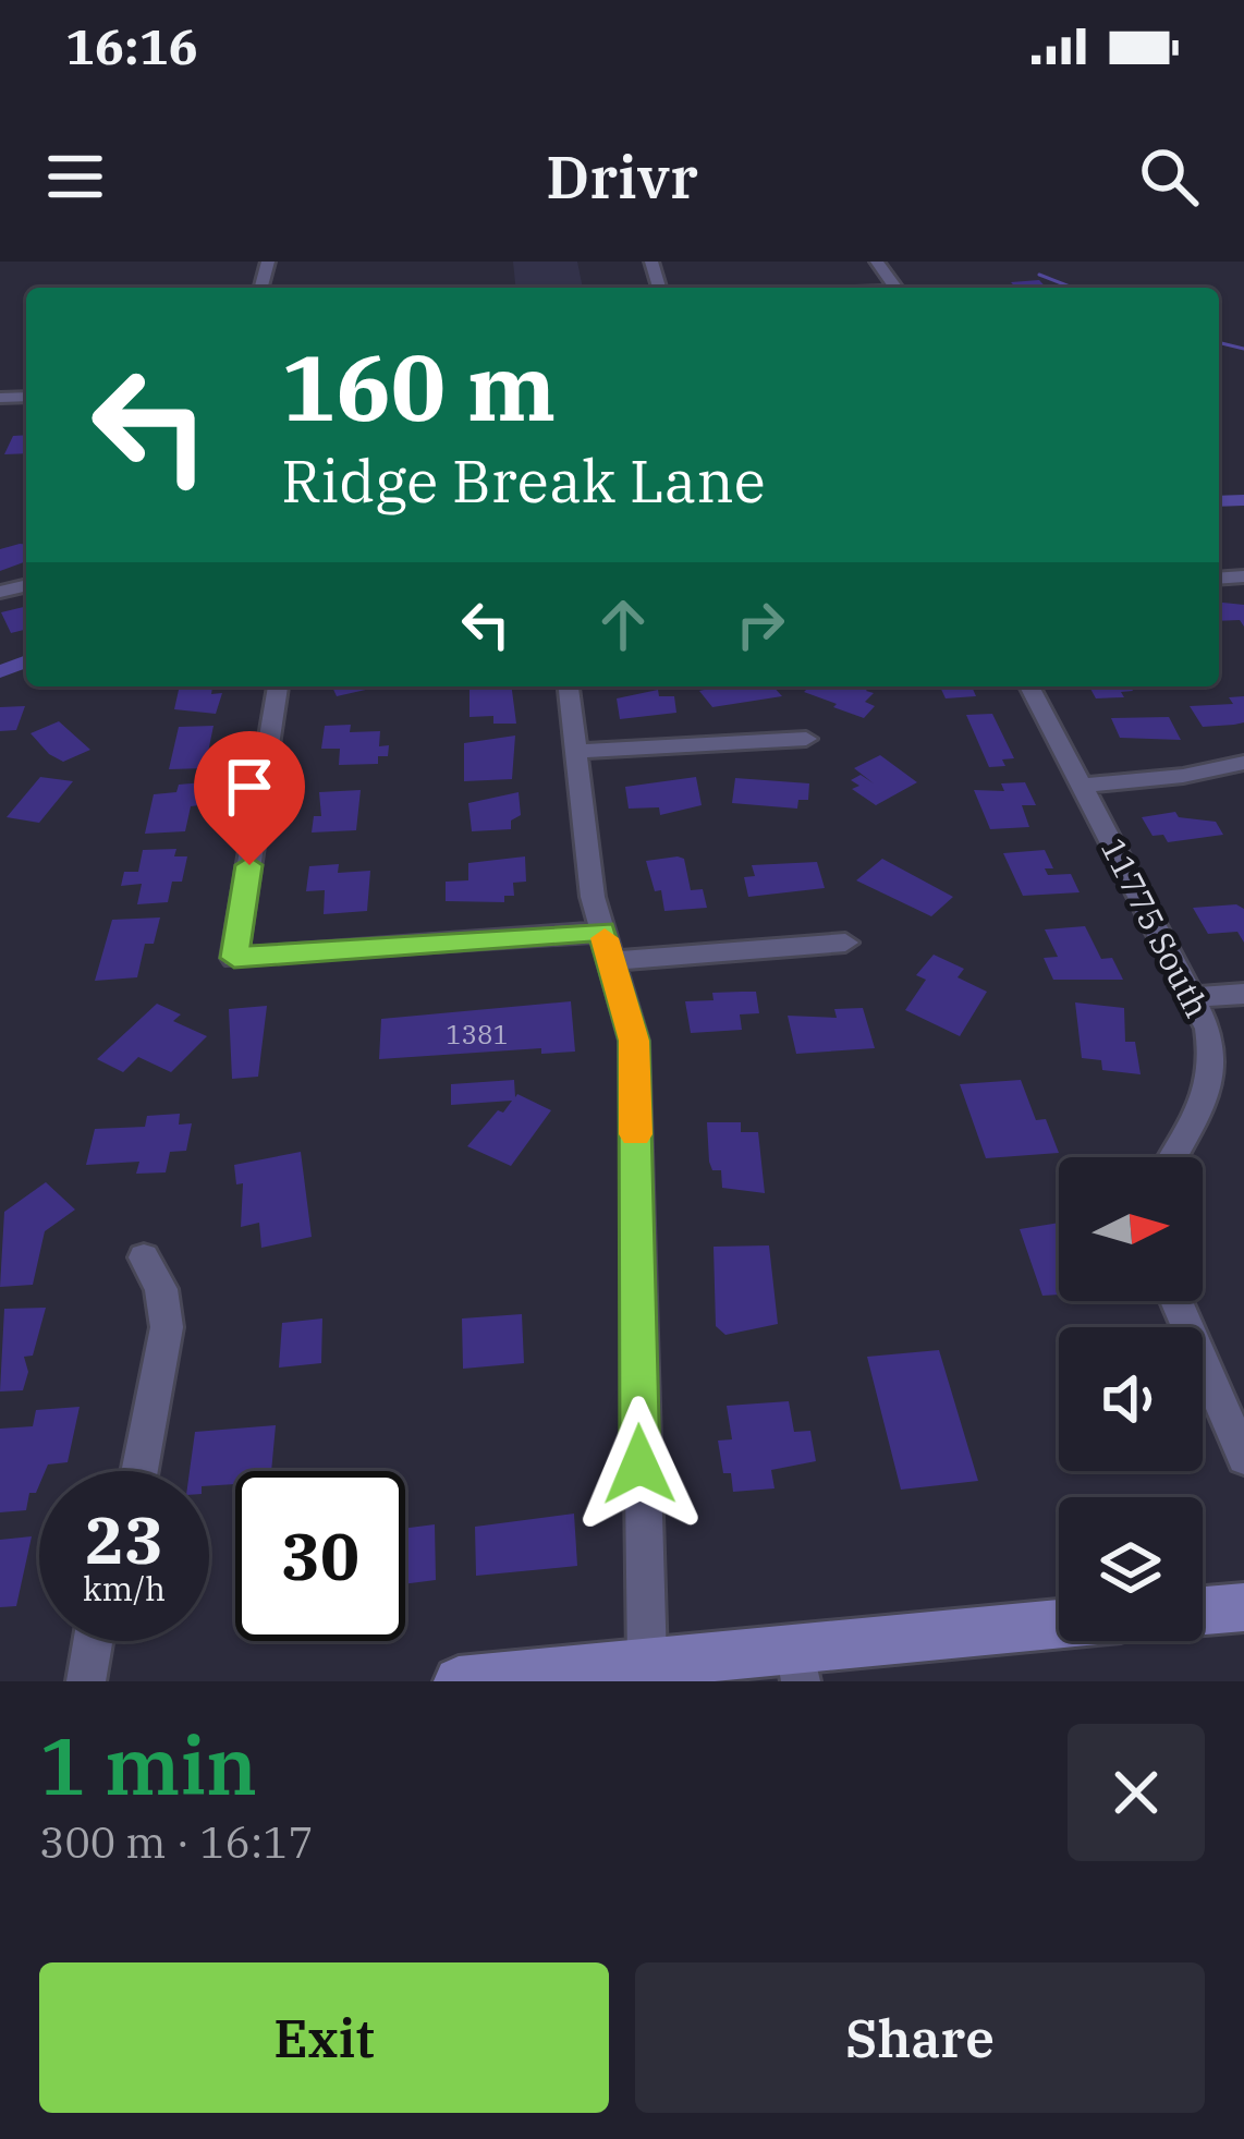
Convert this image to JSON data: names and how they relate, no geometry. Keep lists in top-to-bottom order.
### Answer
{
  "streets": {
    "street": ["11775 South"]
  },
  "house_numbers": ["1381"],
  "north": "right",
  "page": {
    "status": "16:16",
    "header": "Drivr",
    "turn": ["160 m", "Ridge Break Lane"],
    "speed": "23 km/h",
    "limit": "30",
    "heading": ["1 min", "300 m · 16:17"],
    "buttons": ["Exit", "Share"]
  }
}
